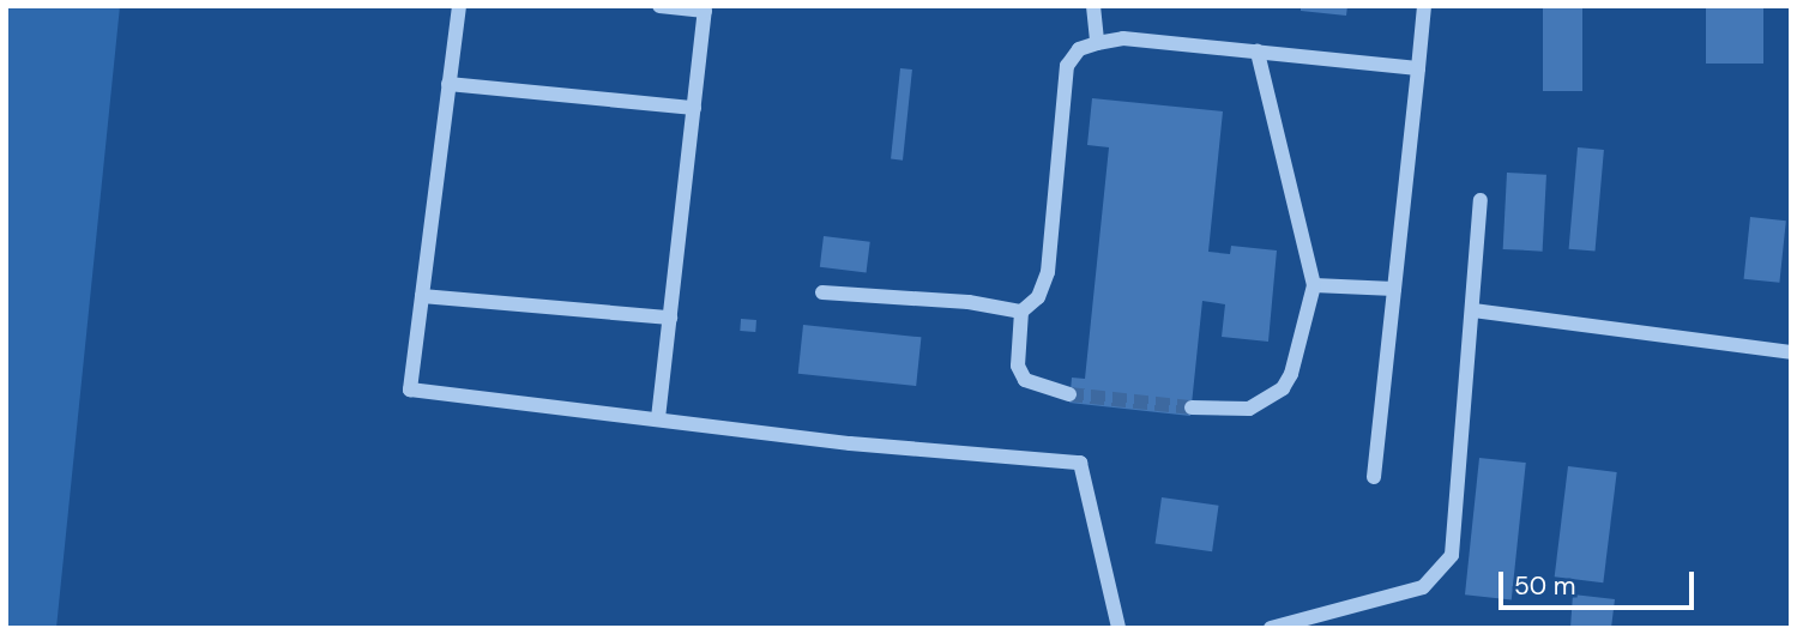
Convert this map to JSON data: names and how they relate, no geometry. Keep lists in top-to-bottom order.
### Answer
{
  "scale_bar": "50 m"
}
